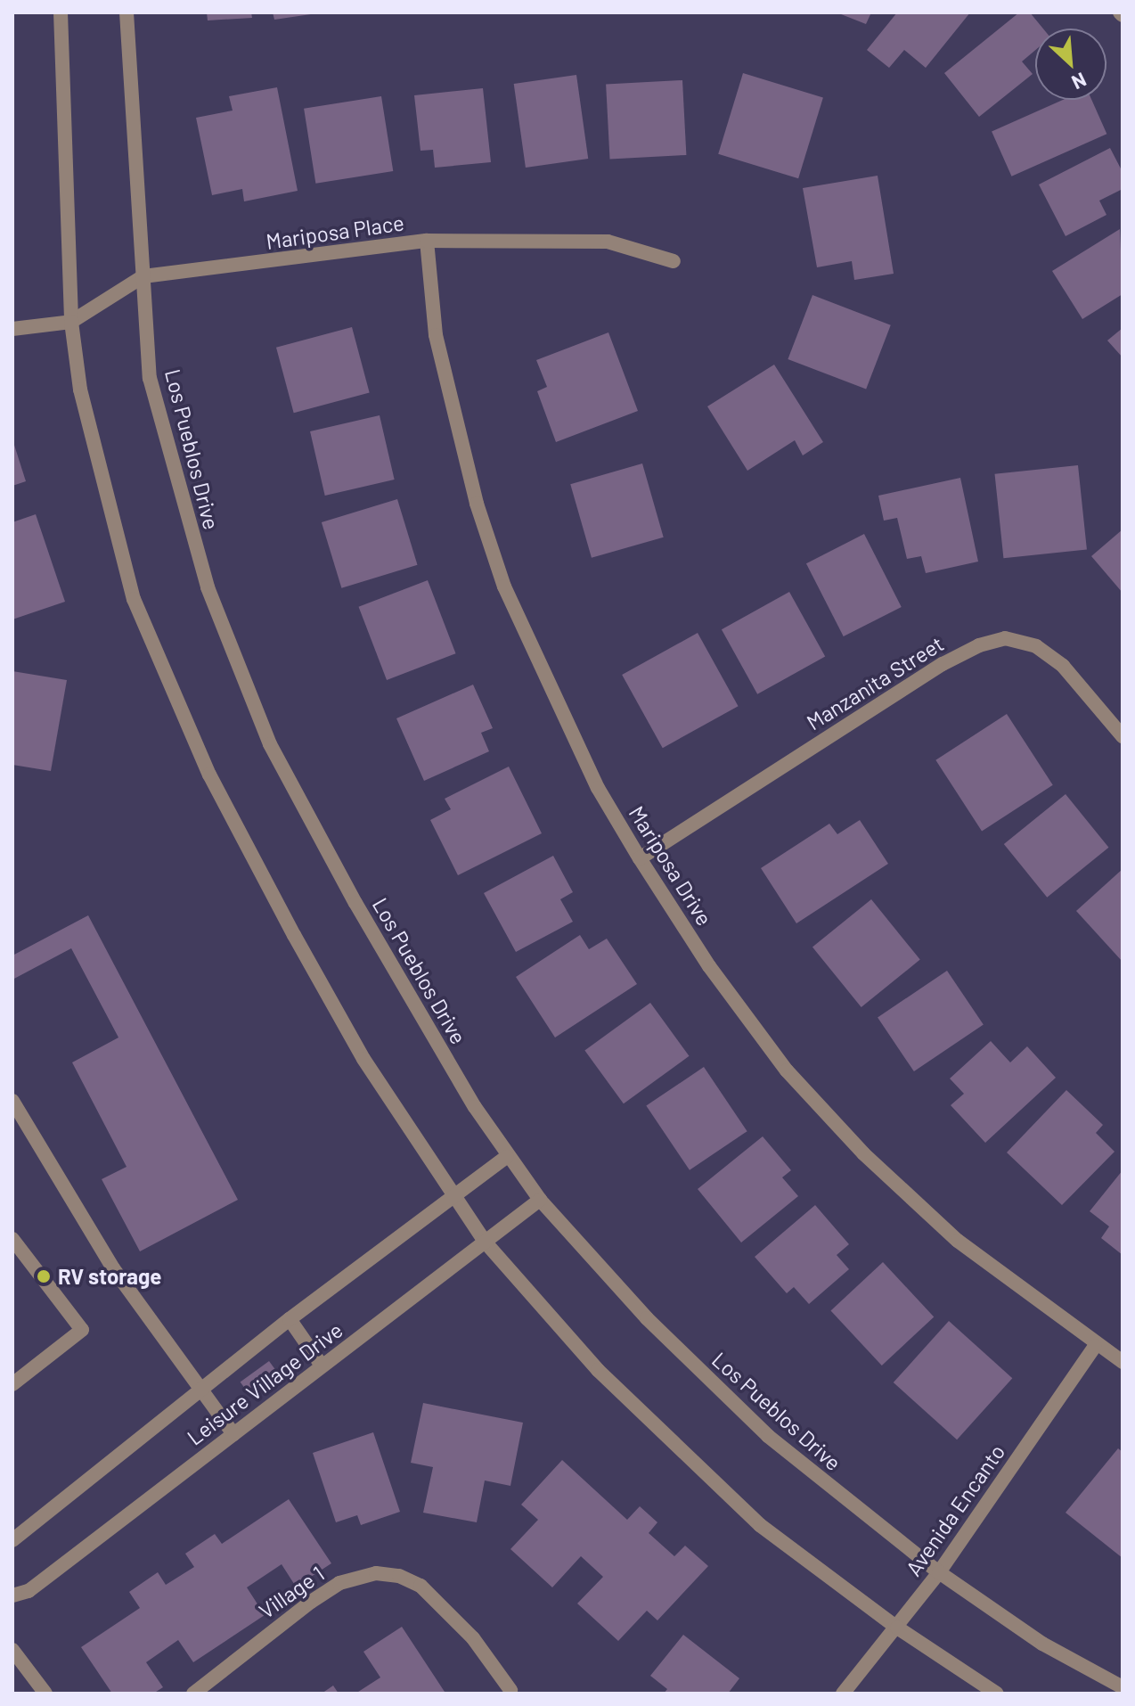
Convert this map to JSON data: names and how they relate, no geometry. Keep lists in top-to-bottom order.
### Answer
{
  "streets": {
    "street": [
      "Mariposa Place",
      "Los Pueblos Drive",
      "Manzanita Street",
      "Mariposa Drive",
      "Leisure Village Drive",
      "Avenida Encanto",
      "Village 1"
    ]
  },
  "crossings": [
    ["Mariposa Place", "Los Pueblos Drive"],
    ["Mariposa Place", "Mariposa Drive"],
    ["Los Pueblos Drive", "Leisure Village Drive"],
    ["Los Pueblos Drive", "Avenida Encanto"],
    ["Manzanita Street", "Mariposa Drive"],
    ["Mariposa Drive", "Avenida Encanto"]
  ],
  "places": ["RV storage"],
  "north": "bottom right"
}
